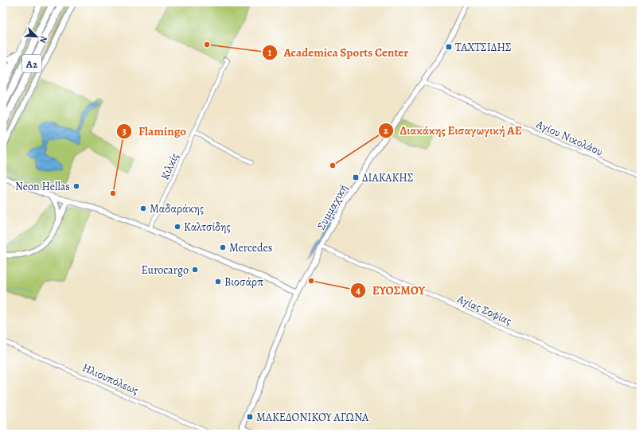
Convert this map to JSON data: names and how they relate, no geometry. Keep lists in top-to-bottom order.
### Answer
{
  "streets": {
    "highway": ["Α2"],
    "street": [
      "Αγίου Νικολάου",
      "Κιλκίς",
      "Συμμαχική",
      "Αγίας Σοφίας",
      "Ηλιουπόλεως"
    ]
  },
  "crossings": [
    ["Αγίου Νικολάου", "Συμμαχική"],
    ["Συμμαχική", "Αγίας Σοφίας"]
  ],
  "places": {
    "other": [
      "Academica Sports Center",
      "Διακάκης Εισαγωγική ΑΕ",
      "Neon Hellas",
      "Flamingo",
      "Μαδαράκης",
      "Καλτσίδης",
      "Mercedes",
      "Eurocargo",
      "ΕΥΟΣΜΟΥ",
      "Βιοσάρπ"
    ],
    "transit": ["ΤΑΧΤΣΙΔΗΣ", "ΔΙΑΚΑΚΗΣ", "ΜΑΚΕΔΟΝΙΚΟΥ ΑΓΩΝΑ"]
  },
  "north": "bottom right"
}
